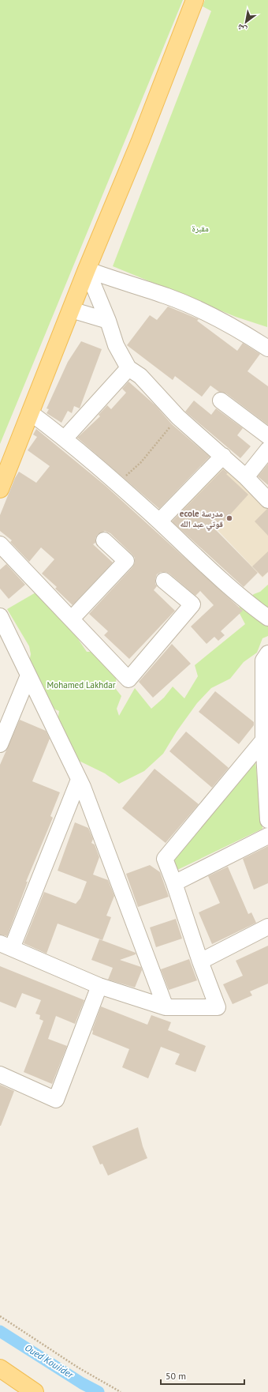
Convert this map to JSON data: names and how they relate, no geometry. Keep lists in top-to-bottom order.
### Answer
{
  "water": ["Oued Kouiider"],
  "parks": ["مقبرة", "Mohamed Lakhdar"],
  "places": ["ecole مدرسة قوتي عبد الله"],
  "scale_bar": "50 m",
  "north": "bottom left"
}
